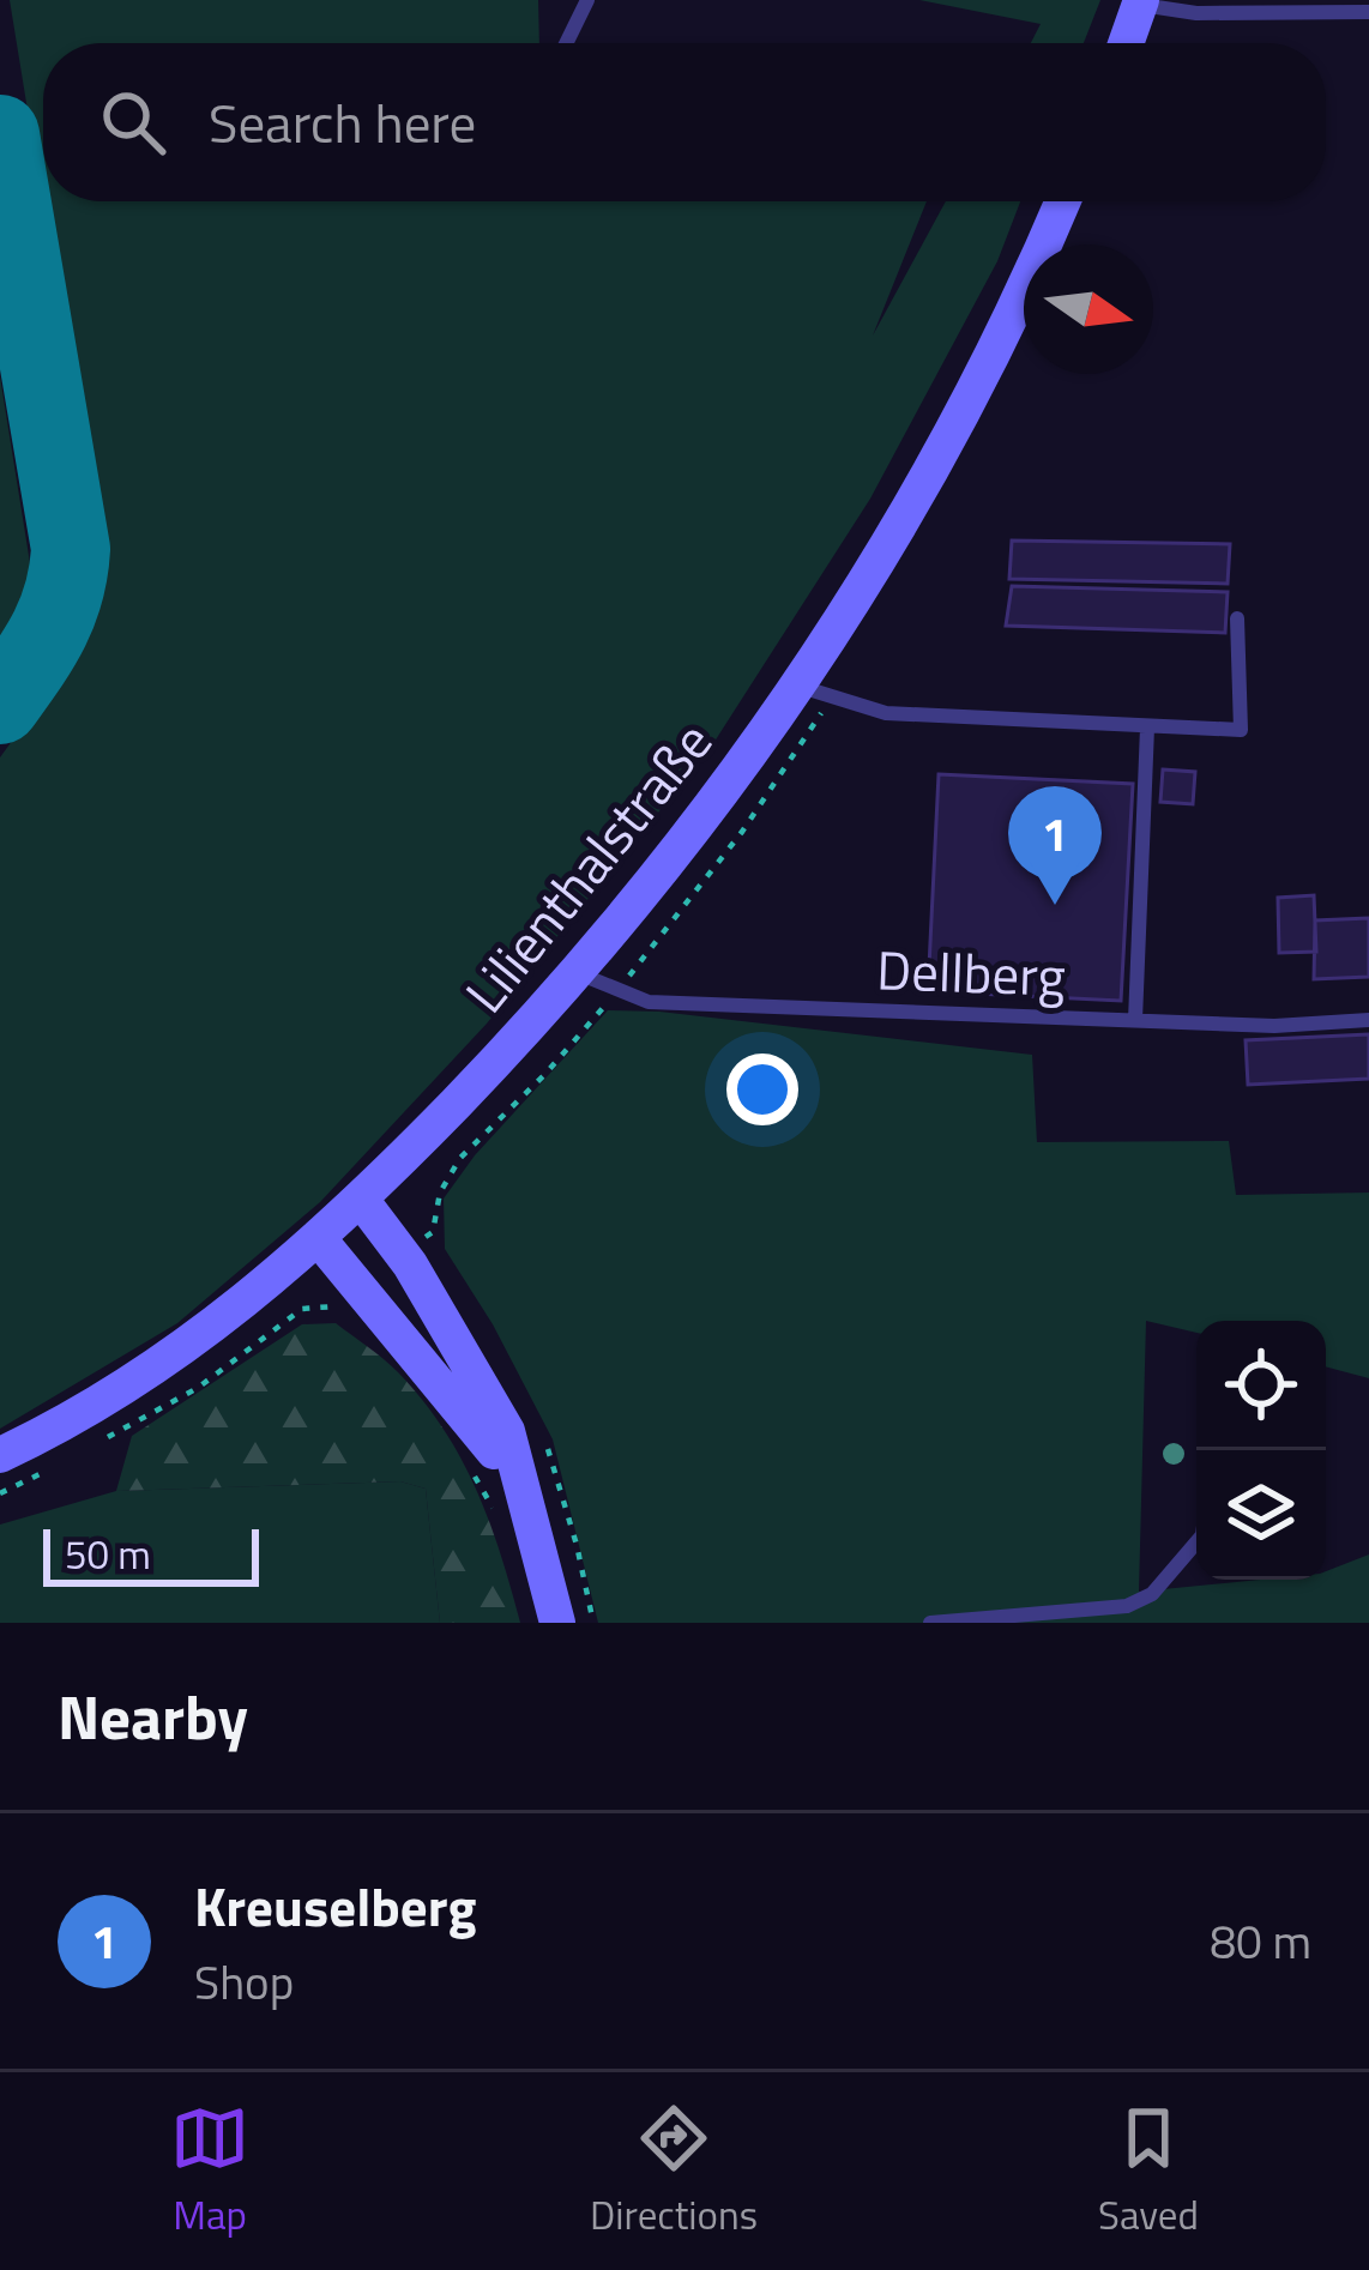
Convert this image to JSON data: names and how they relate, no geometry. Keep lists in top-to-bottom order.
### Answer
{
  "streets": {
    "main road": ["Lilienthalstraße"],
    "lane": ["Dellberg"]
  },
  "crossings": [
    ["Lilienthalstraße", "Dellberg"]
  ],
  "scale_bar": "50 m",
  "north": "right",
  "page": {
    "search": "Search here",
    "pins": "1",
    "scale": "50 m",
    "heading": "Nearby",
    "list": [
      {
        "mark": "1",
        "name": "Kreuselberg",
        "note": "Shop",
        "value": "80 m"
      }
    ],
    "nav": ["Map", "Directions", "Saved"]
  }
}
